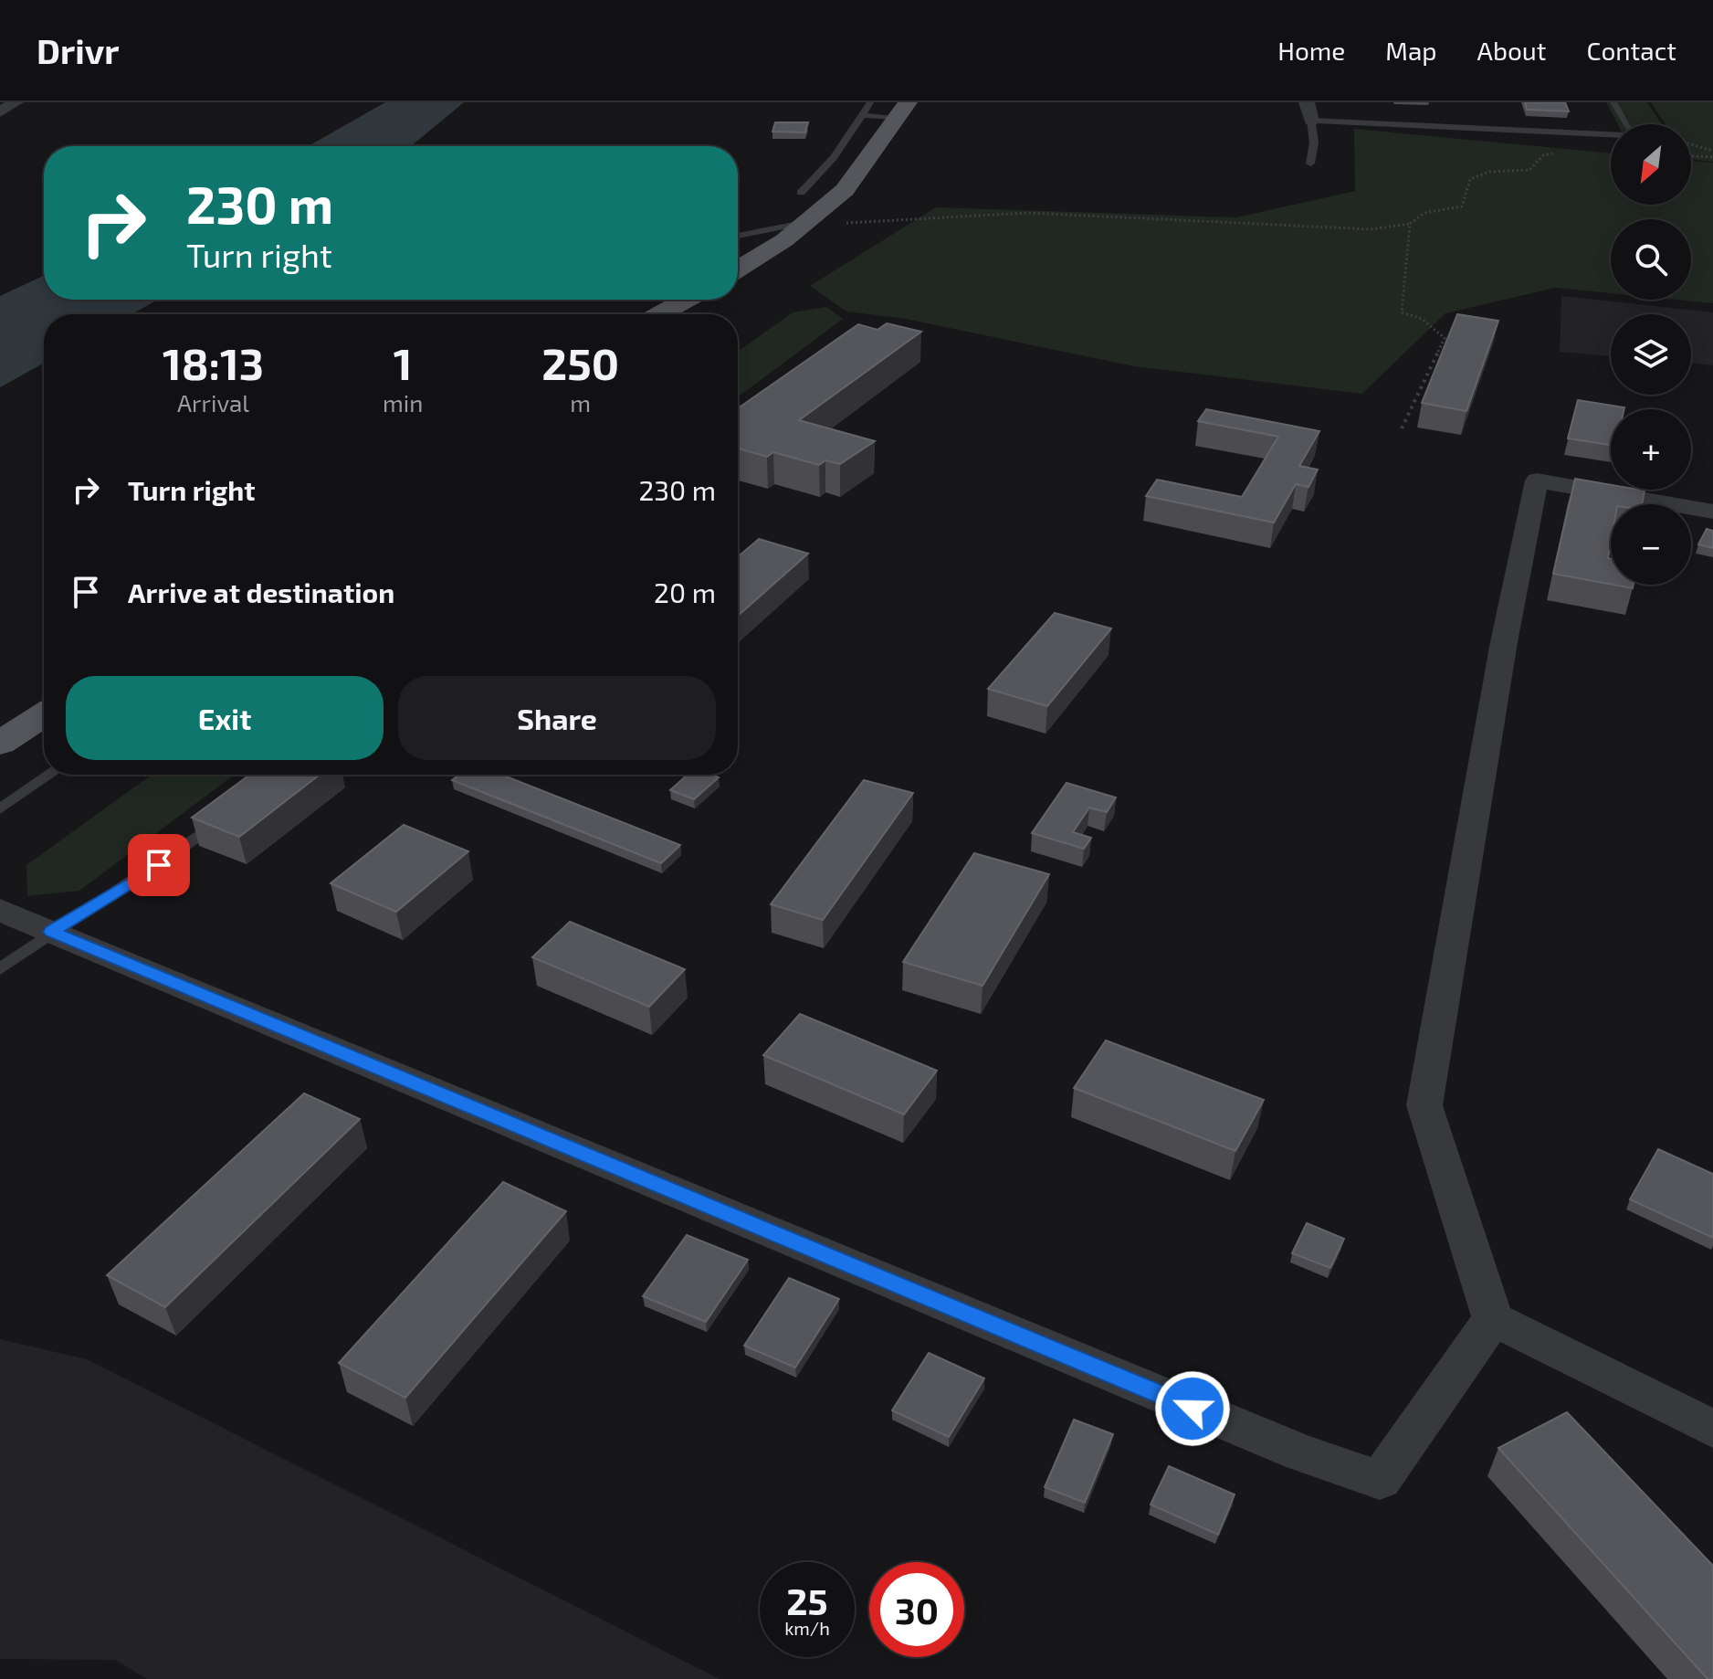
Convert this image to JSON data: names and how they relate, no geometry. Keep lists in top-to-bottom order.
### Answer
{
  "north": "bottom left",
  "page": {
    "header": "Drivr",
    "nav": [
      "Home",
      "Map",
      "About",
      "Contact"
    ],
    "map_buttons": ["+", "−"],
    "turn": ["230 m", "Turn right"],
    "eta": [
      "18:13",
      "Arrival",
      "1",
      "min",
      "250",
      "m"
    ],
    "list": [
      {
        "name": "Turn right",
        "value": "230 m"
      },
      {
        "name": "Arrive at destination",
        "value": "20 m"
      }
    ],
    "buttons": ["Exit", "Share"],
    "speed": "25 km/h",
    "limit": "30"
  }
}
